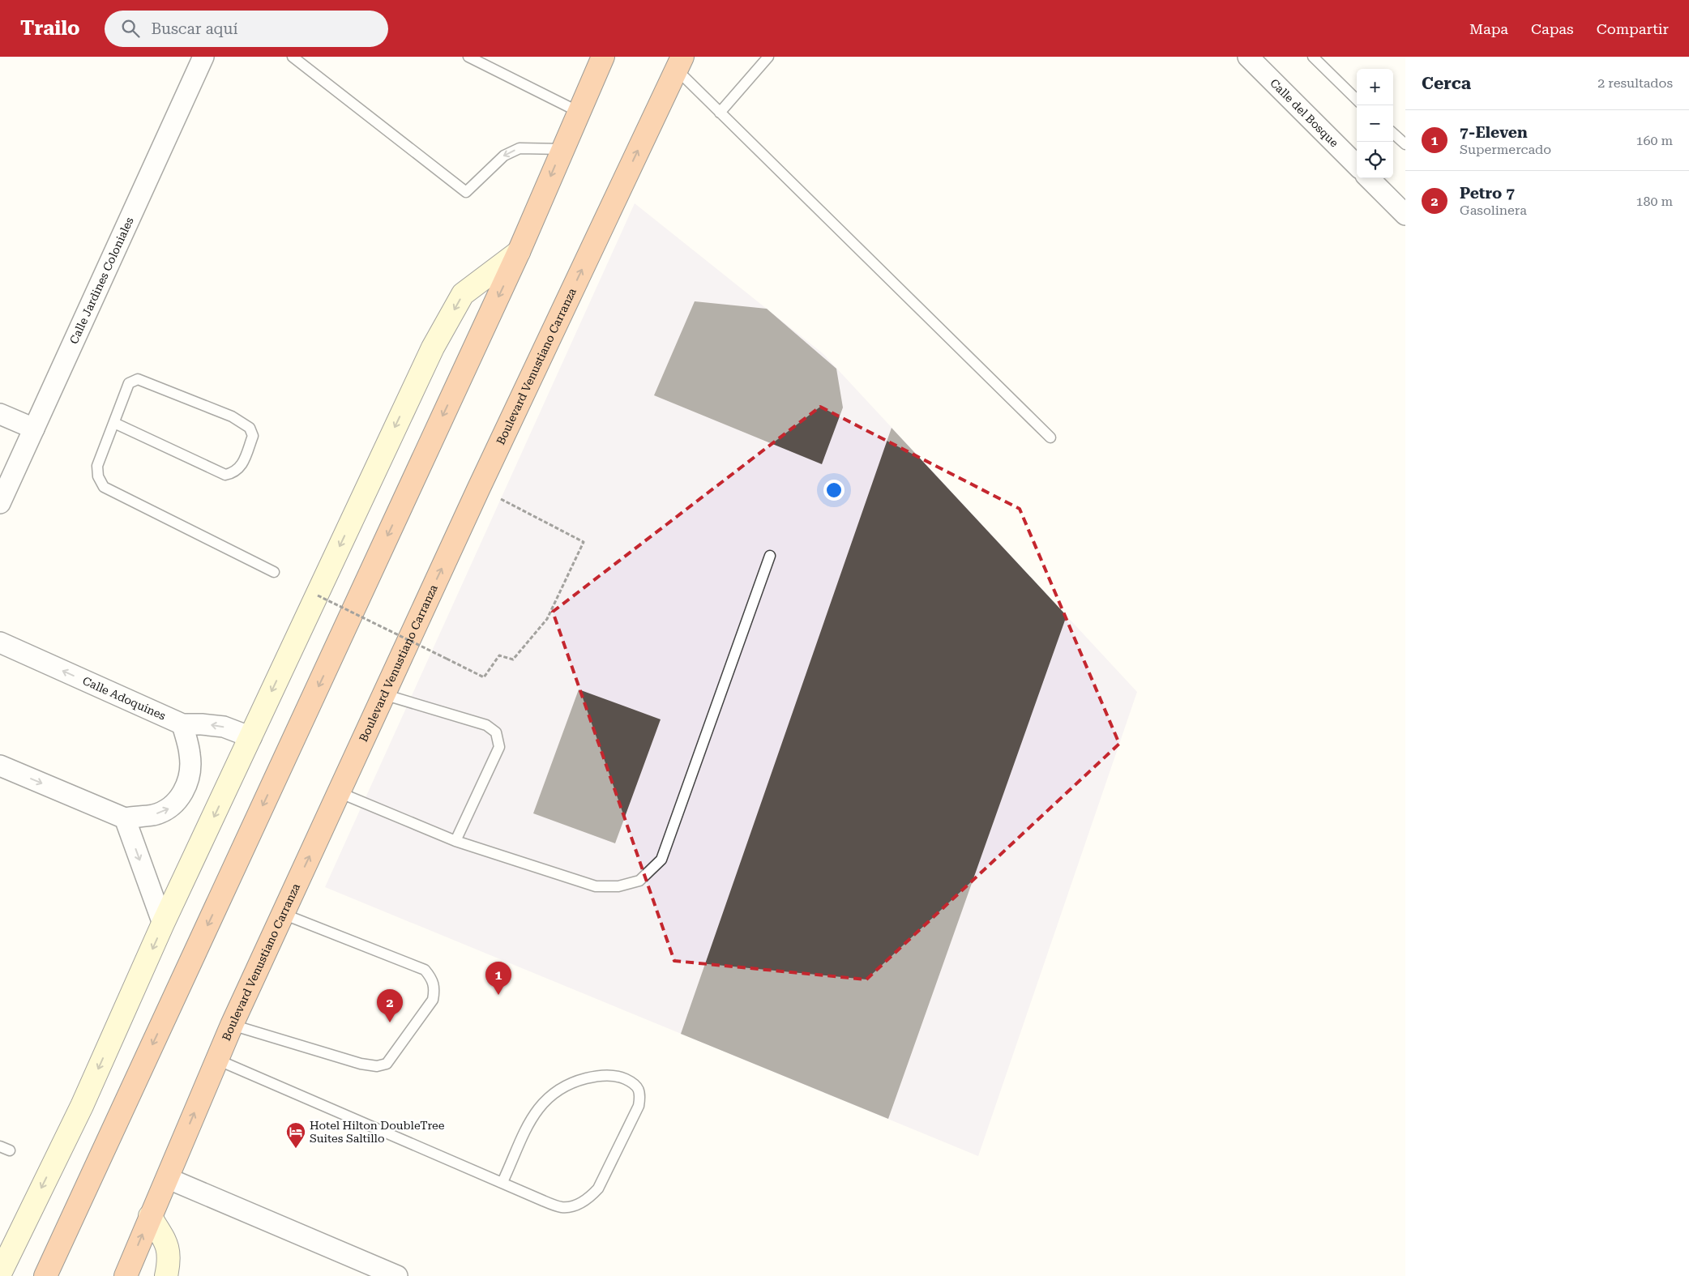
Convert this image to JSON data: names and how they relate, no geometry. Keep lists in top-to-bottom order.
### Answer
{
  "streets": {
    "highway": ["Boulevard Venustiano Carranza"],
    "street": ["Calle del Bosque", "Calle Jardines Coloniales", "Calle Adoquines"]
  },
  "places": {
    "hotel": ["Hotel Hilton DoubleTree Suites Saltillo"]
  },
  "page": {
    "header": "Trailo",
    "search": "Buscar aquí",
    "nav": ["Mapa", "Capas", "Compartir"],
    "heading": ["Cerca", "2 resultados"],
    "map_buttons": ["+", "−"],
    "list": [
      {
        "mark": "1",
        "name": "7-Eleven",
        "note": "Supermercado",
        "value": "160 m"
      },
      {
        "mark": "2",
        "name": "Petro 7",
        "note": "Gasolinera",
        "value": "180 m"
      }
    ],
    "pins": ["1", "2"]
  }
}
